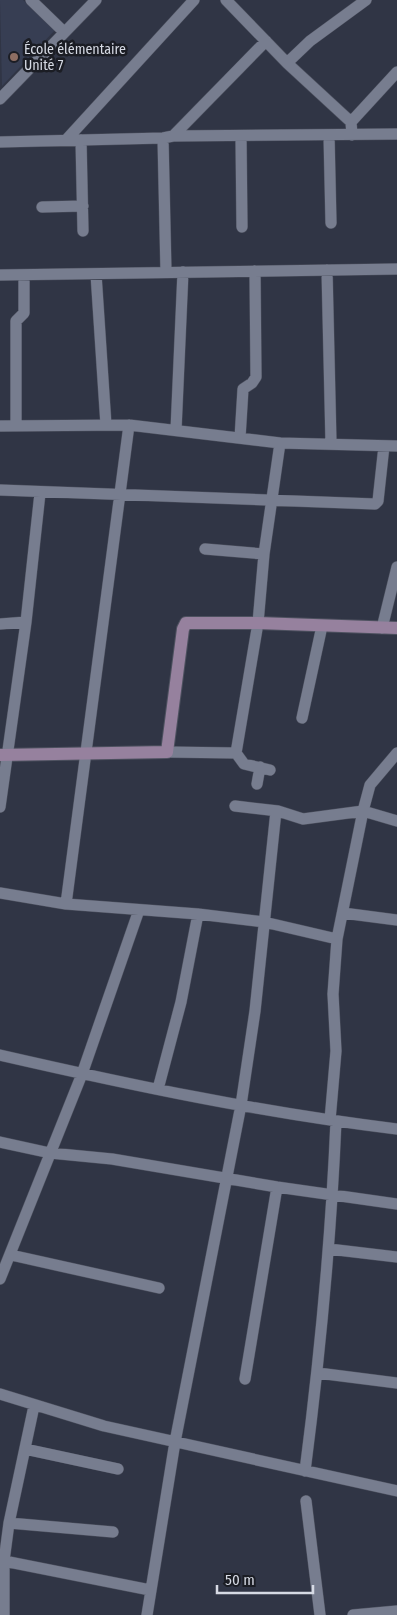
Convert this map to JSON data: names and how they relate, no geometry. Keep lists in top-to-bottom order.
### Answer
{
  "places": ["École élémentaire Unité 7"],
  "scale_bar": "50 m"
}
